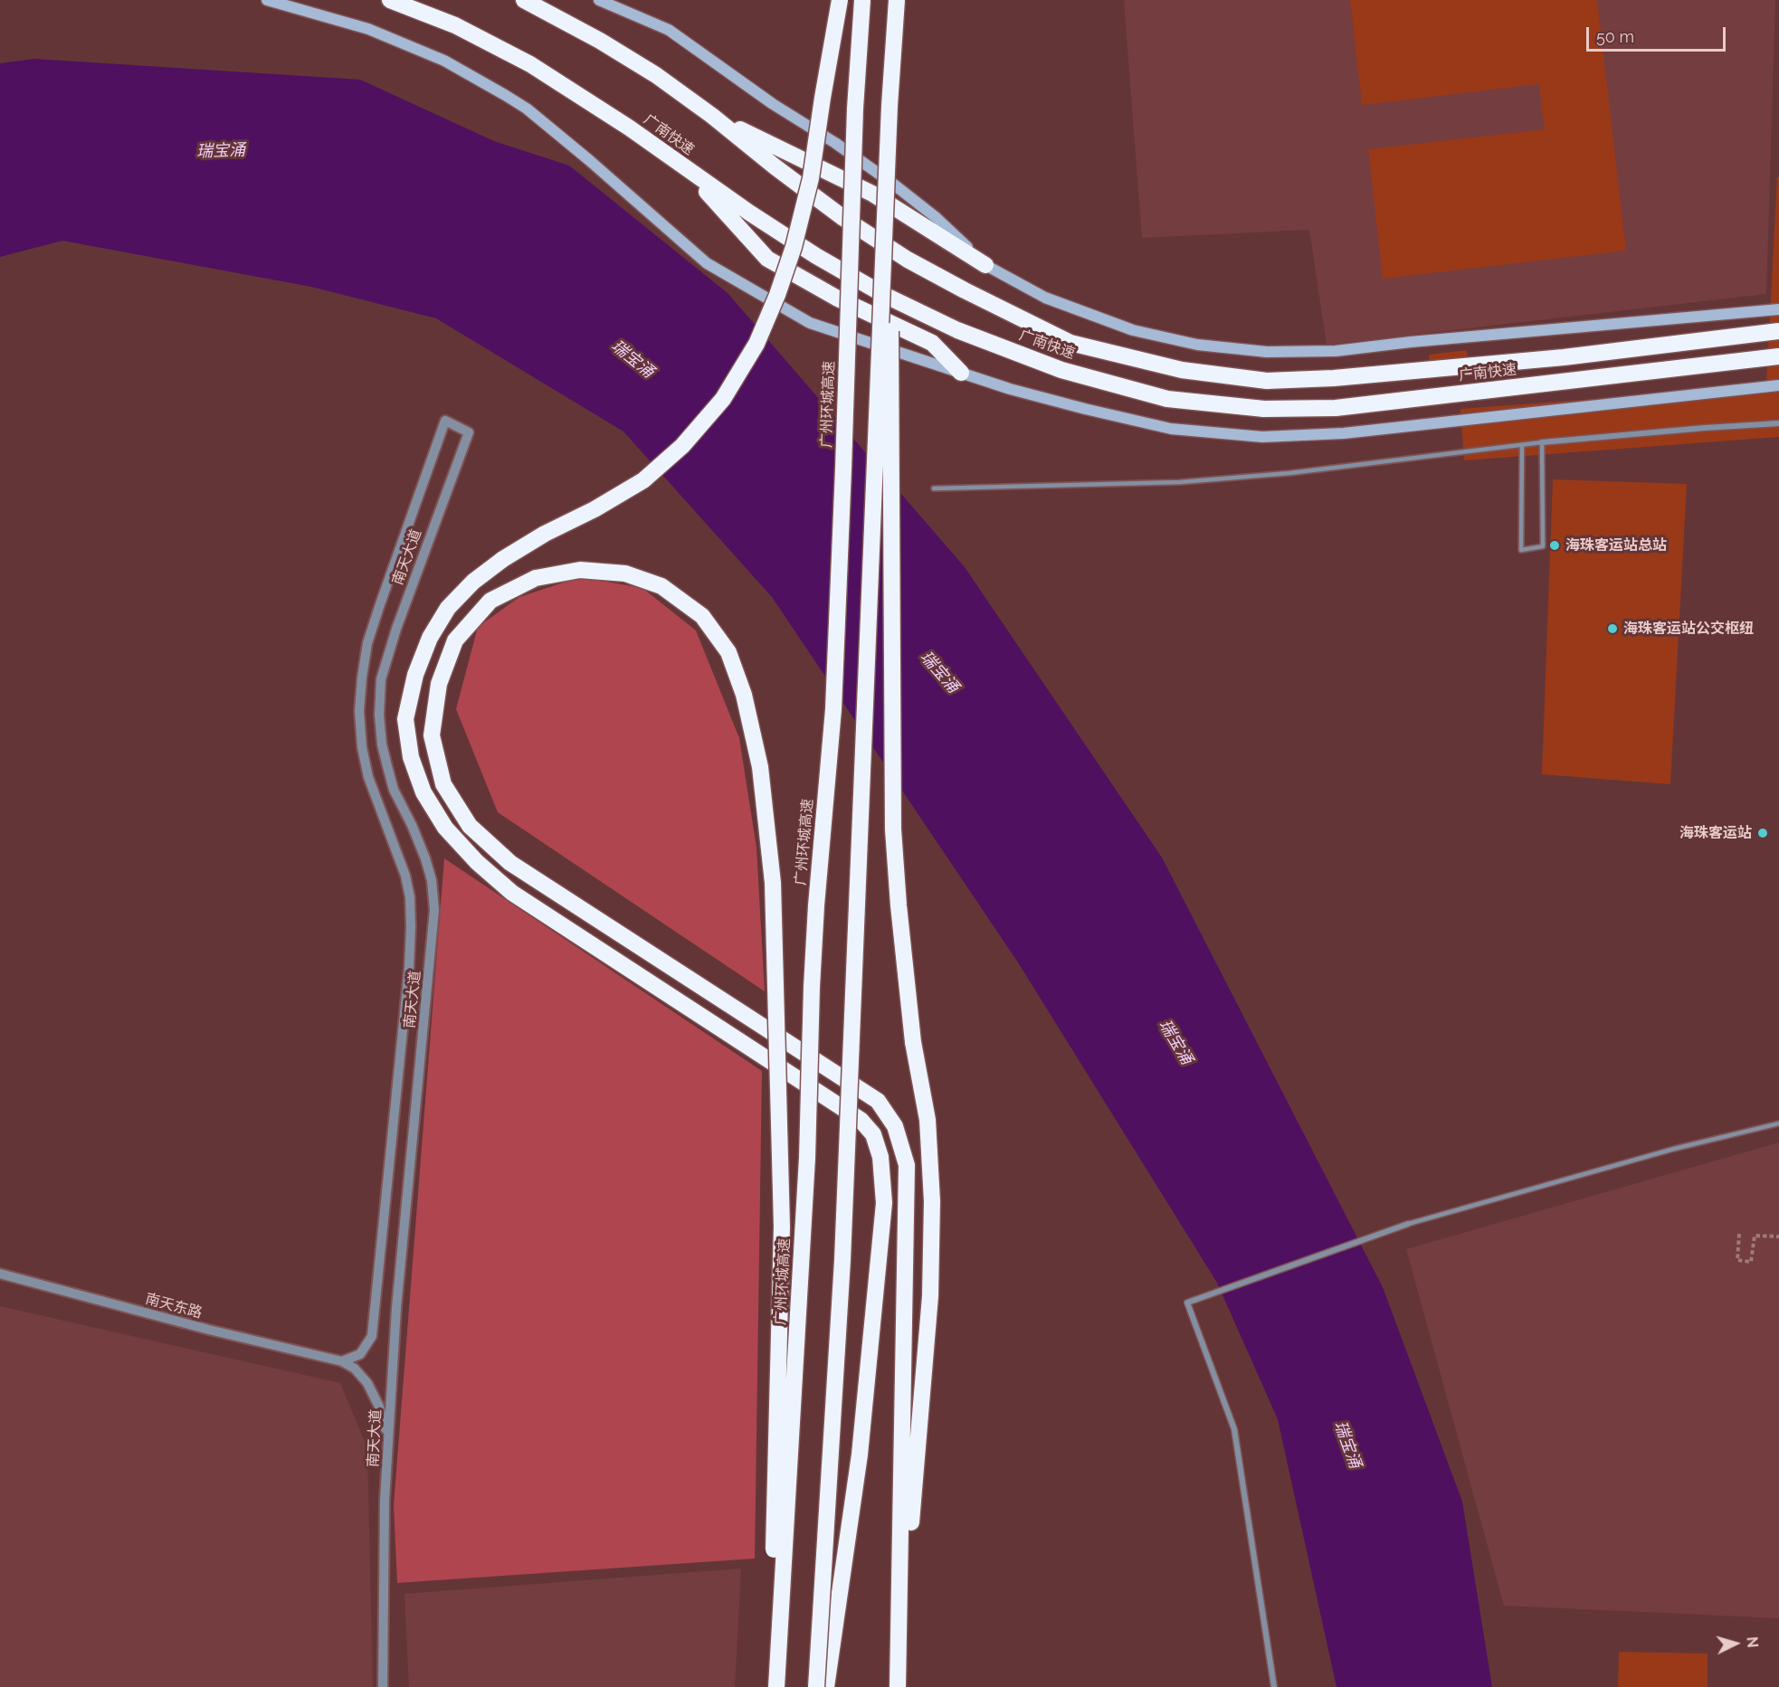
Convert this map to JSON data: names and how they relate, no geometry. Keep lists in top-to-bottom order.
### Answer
{
  "streets": {
    "highway": ["广南快速", "广州环城高速"],
    "street": ["南天大道", "南天东路"]
  },
  "crossings": [
    ["南天大道", "南天东路"]
  ],
  "water": ["瑞宝涌"],
  "places": ["海珠客运站总站", "海珠客运站公交枢纽", "海珠客运站"],
  "scale_bar": "50 m",
  "north": "right"
}
